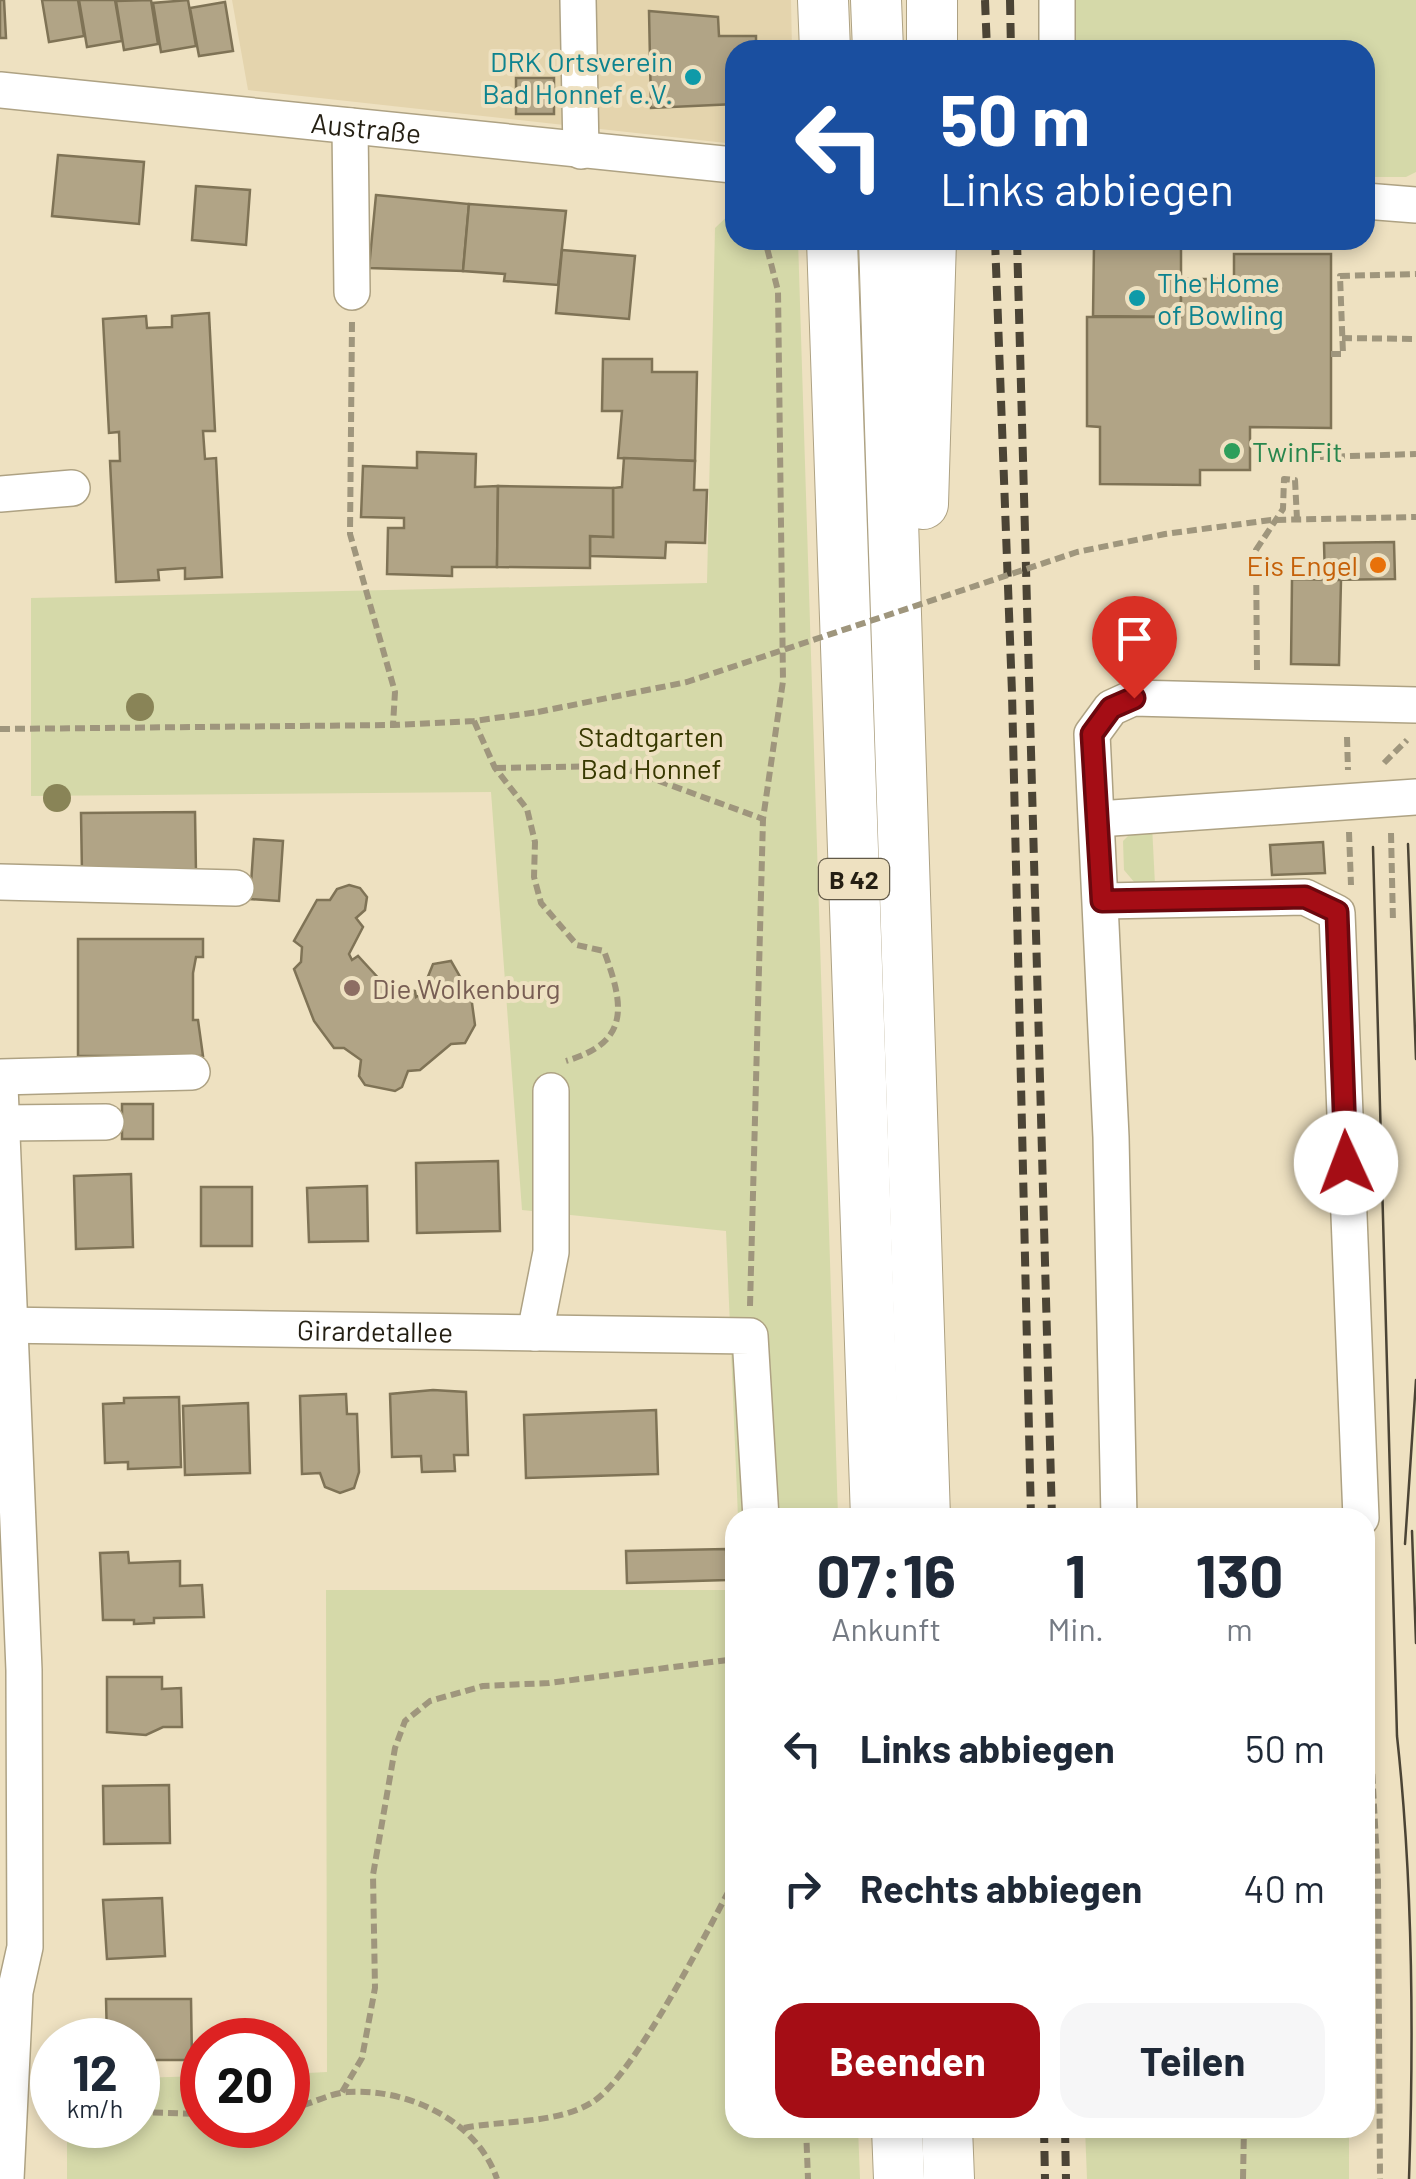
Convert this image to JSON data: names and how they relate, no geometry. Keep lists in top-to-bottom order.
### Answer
{
  "streets": {
    "highway": ["B 42"],
    "street": ["Austraße", "Girardetallee"]
  },
  "parks": ["Stadtgarten Bad Honnef"],
  "places": [
    "DRK Ortsverein Bad Honnef e.V.",
    "The Home of Bowling",
    "TwinFit",
    "Eis Engel",
    "Die Wolkenburg"
  ],
  "page": {
    "turn": ["50 m", "Links abbiegen"],
    "eta": [
      "07:16",
      "Ankunft",
      "1",
      "Min.",
      "130",
      "m"
    ],
    "list": [
      {
        "name": "Links abbiegen",
        "value": "50 m"
      },
      {
        "name": "Rechts abbiegen",
        "value": "40 m"
      }
    ],
    "buttons": ["Beenden", "Teilen"],
    "speed": "12 km/h",
    "limit": "20"
  }
}
